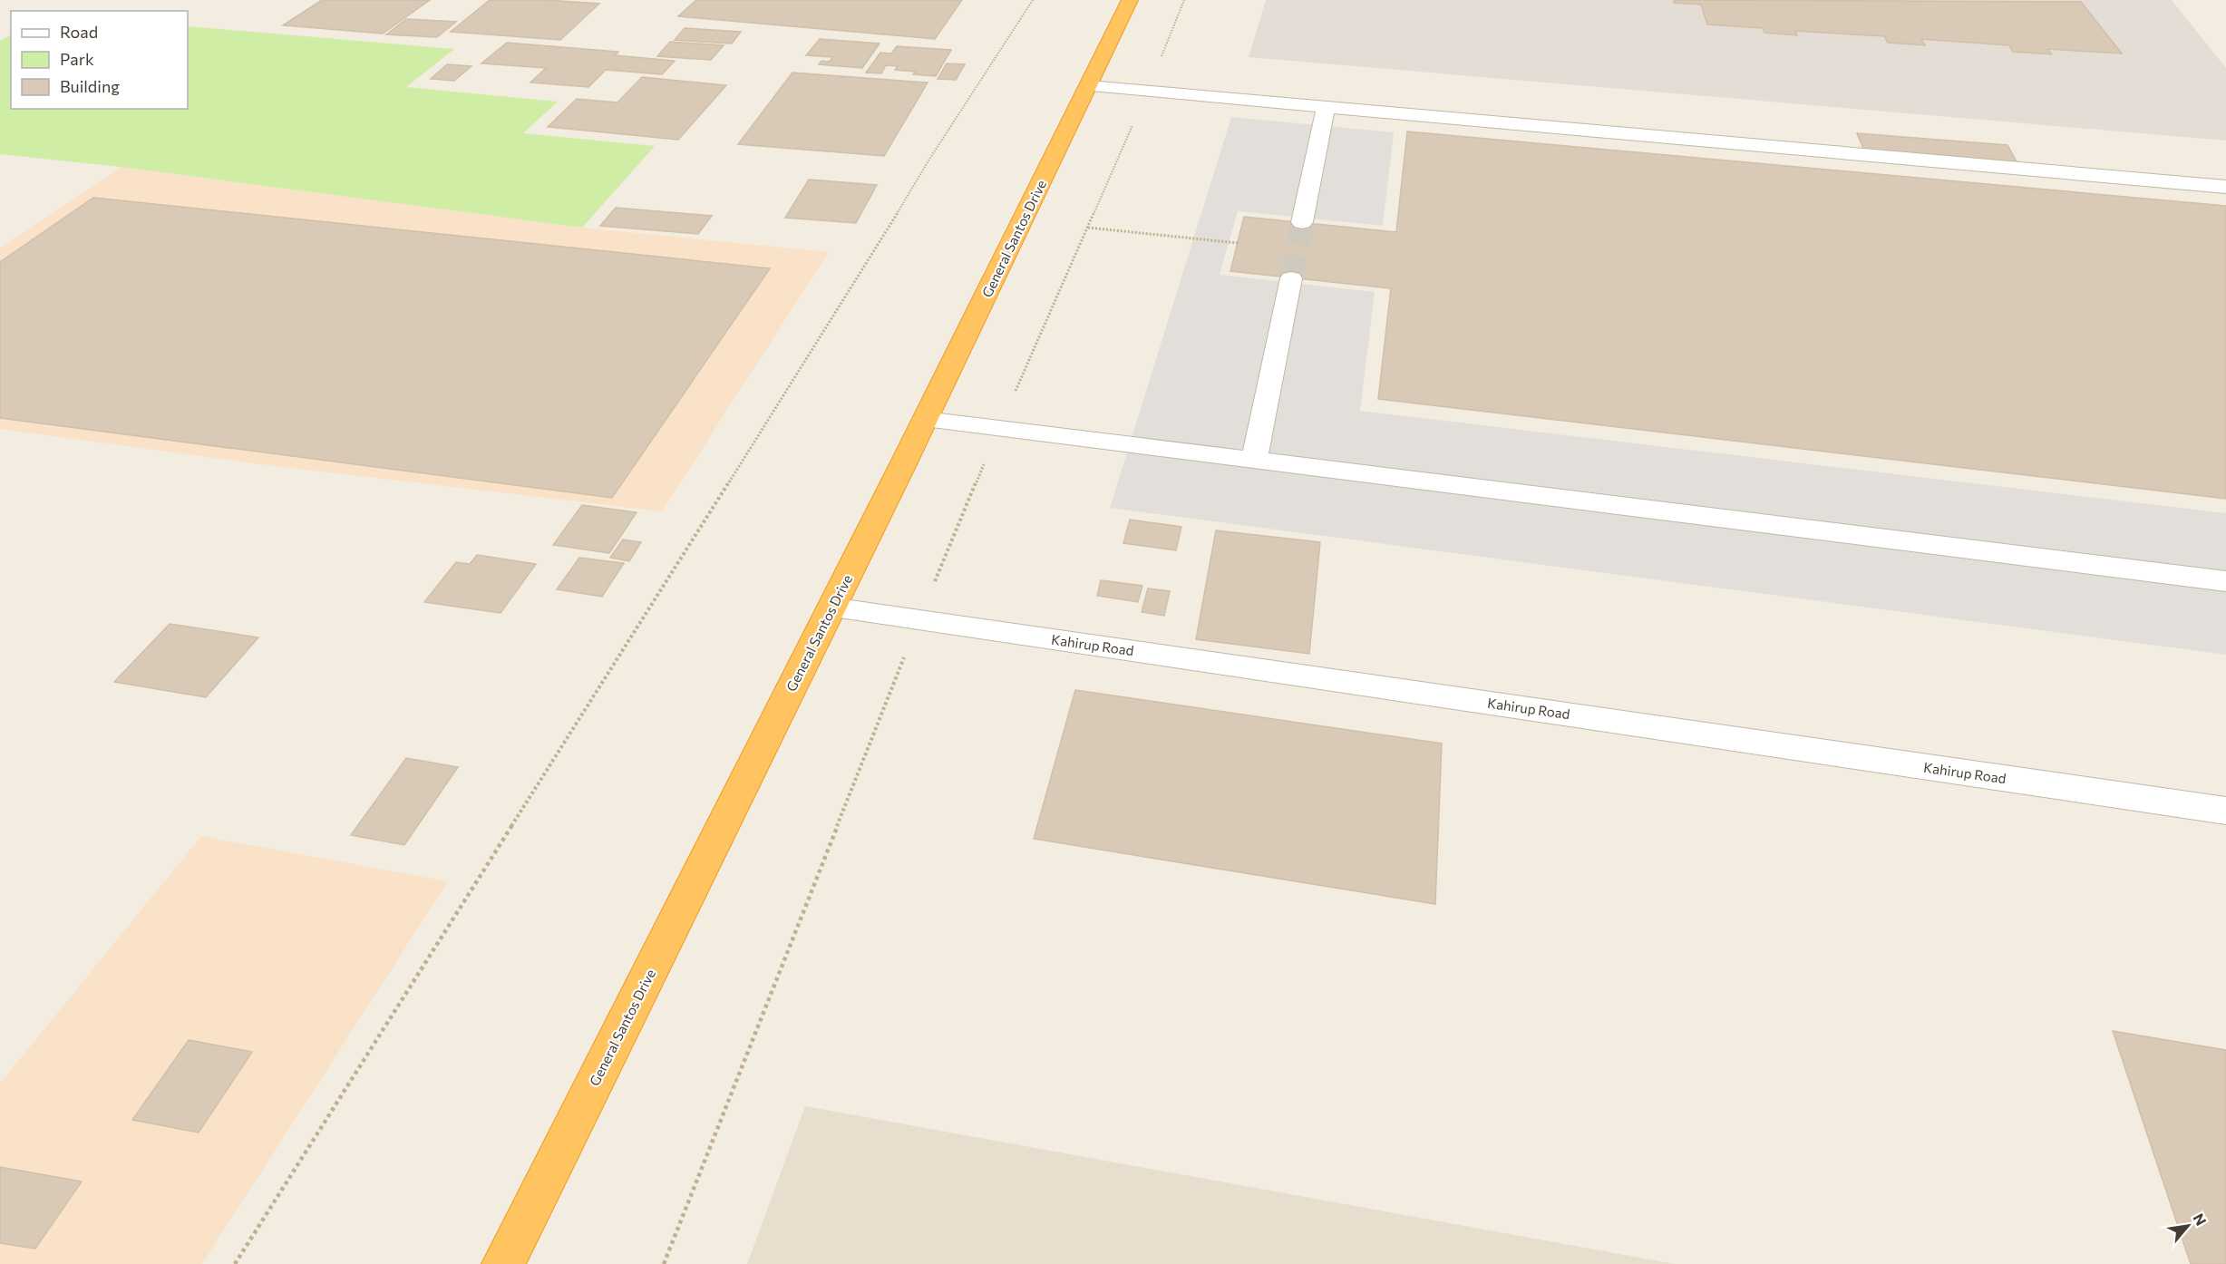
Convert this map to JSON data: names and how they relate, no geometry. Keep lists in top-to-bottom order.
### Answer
{
  "streets": {
    "highway": ["General Santos Drive"],
    "street": ["Kahirup Road"]
  },
  "crossings": [
    ["General Santos Drive", "Kahirup Road"]
  ],
  "legend": ["Road", "Park", "Building"],
  "north": "top right"
}
